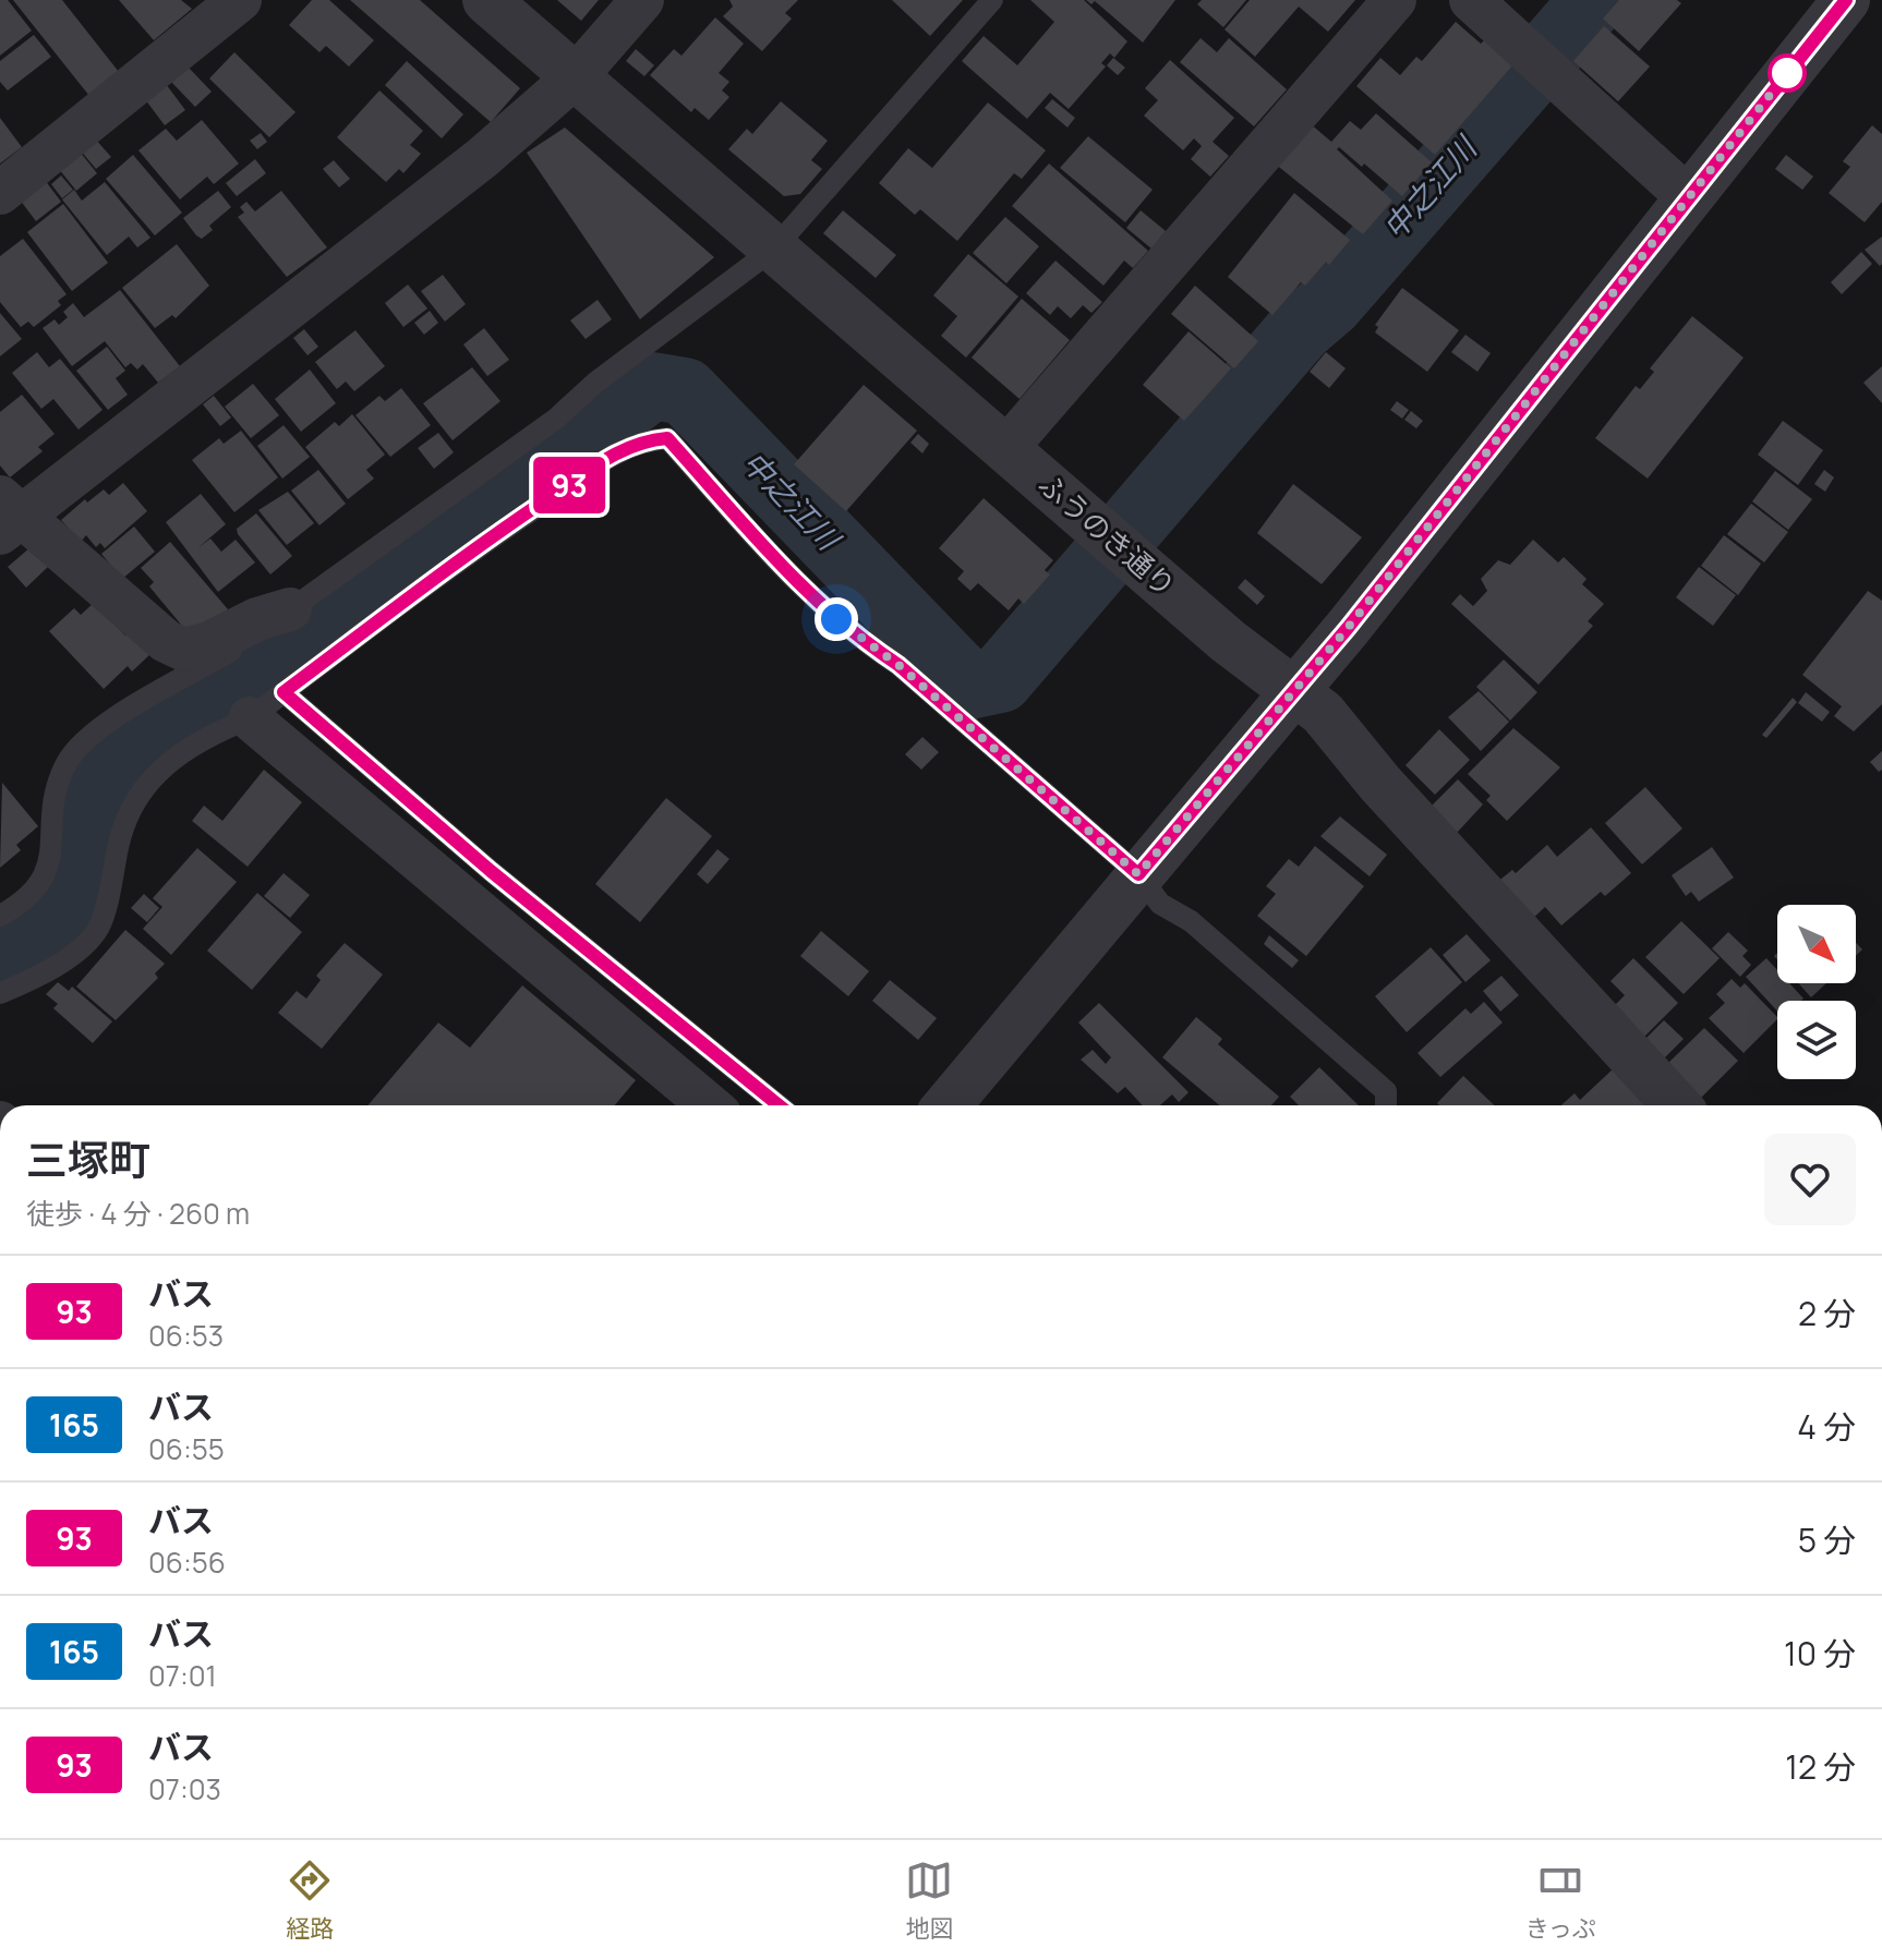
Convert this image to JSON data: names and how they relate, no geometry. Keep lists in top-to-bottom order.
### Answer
{
  "streets": {
    "street": ["ふうのき通り"]
  },
  "water": ["中之江川"],
  "lines": ["bus line 93"],
  "north": "bottom right",
  "page": {
    "on_map": "93",
    "heading": ["三塚町", "徒歩 · 4 分 · 260 m"],
    "list": [
      {
        "mark": "93",
        "name": "バス",
        "note": "06:53",
        "value": "2 分"
      },
      {
        "mark": "165",
        "name": "バス",
        "note": "06:55",
        "value": "4 分"
      },
      {
        "mark": "93",
        "name": "バス",
        "note": "06:56",
        "value": "5 分"
      },
      {
        "mark": "165",
        "name": "バス",
        "note": "07:01",
        "value": "10 分"
      },
      {
        "mark": "93",
        "name": "バス",
        "note": "07:03",
        "value": "12 分"
      }
    ],
    "tabs": ["経路", "地図", "きっぷ"]
  }
}
